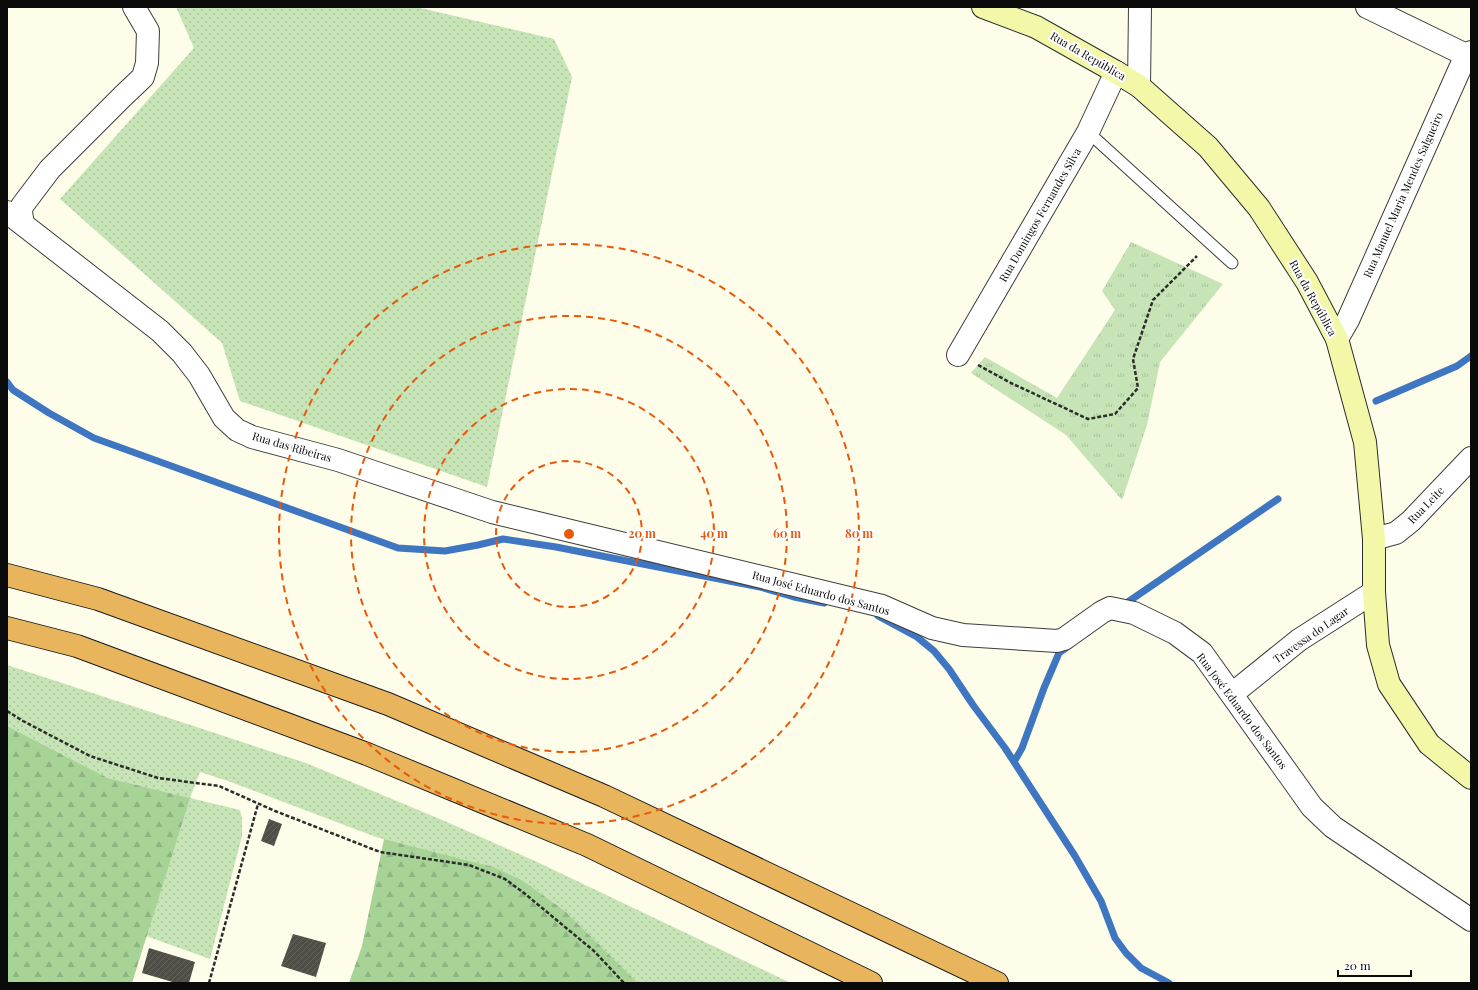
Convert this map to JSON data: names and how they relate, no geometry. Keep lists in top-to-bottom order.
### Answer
{
  "streets": {
    "main road": ["Rua da República"],
    "street": [
      "Rua Manuel Maria Mendes Salgueiro",
      "Rua Domingos Fernandes Silva",
      "Rua das Ribeiras",
      "Rua Leite",
      "Rua José Eduardo dos Santos",
      "Travessa do Lagar"
    ]
  },
  "crossings": [
    ["Rua da República", "Rua Manuel Maria Mendes Salgueiro"],
    ["Rua da República", "Rua Domingos Fernandes Silva"],
    ["Rua da República", "Rua Leite"],
    ["Rua da República", "Travessa do Lagar"],
    ["Rua das Ribeiras", "Rua José Eduardo dos Santos"],
    ["Rua José Eduardo dos Santos", "Travessa do Lagar"]
  ],
  "scale_bar": "20 m",
  "rings": [
    "20 m",
    "40 m",
    "60 m",
    "80 m"
  ]
}
